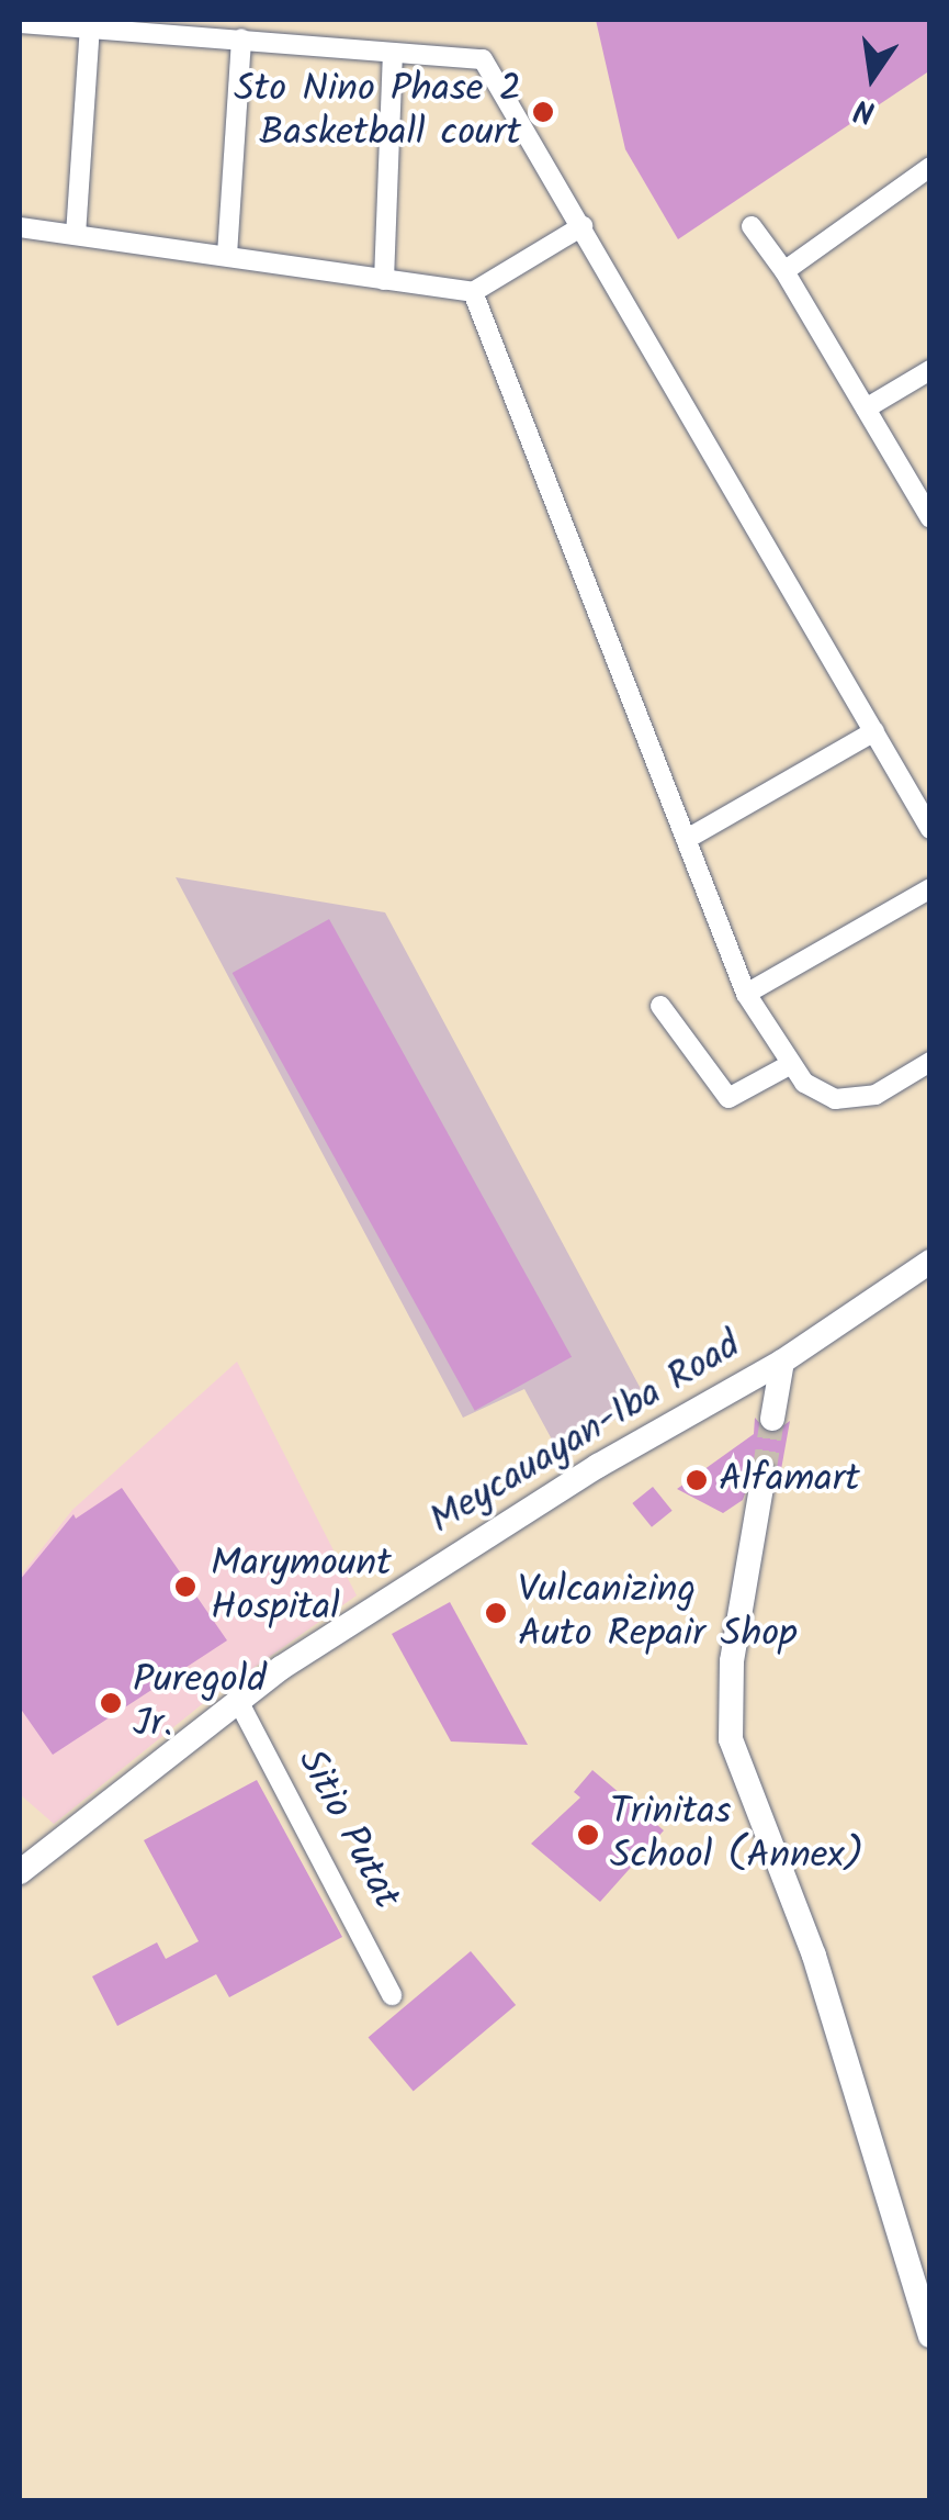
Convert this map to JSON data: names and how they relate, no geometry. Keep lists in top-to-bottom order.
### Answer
{
  "streets": {
    "main road": ["Meycauayan-Iba Road"],
    "street": ["Sitio Putat"]
  },
  "crossings": [
    ["Meycauayan-Iba Road", "Sitio Putat"]
  ],
  "places": [
    "Sto Nino Phase 2 Basketball court",
    "Alfamart",
    "Marymount Hospital",
    "Vulcanizing Auto Repair Shop",
    "Puregold Jr.",
    "Trinitas School (Annex)"
  ],
  "north": "bottom"
}
